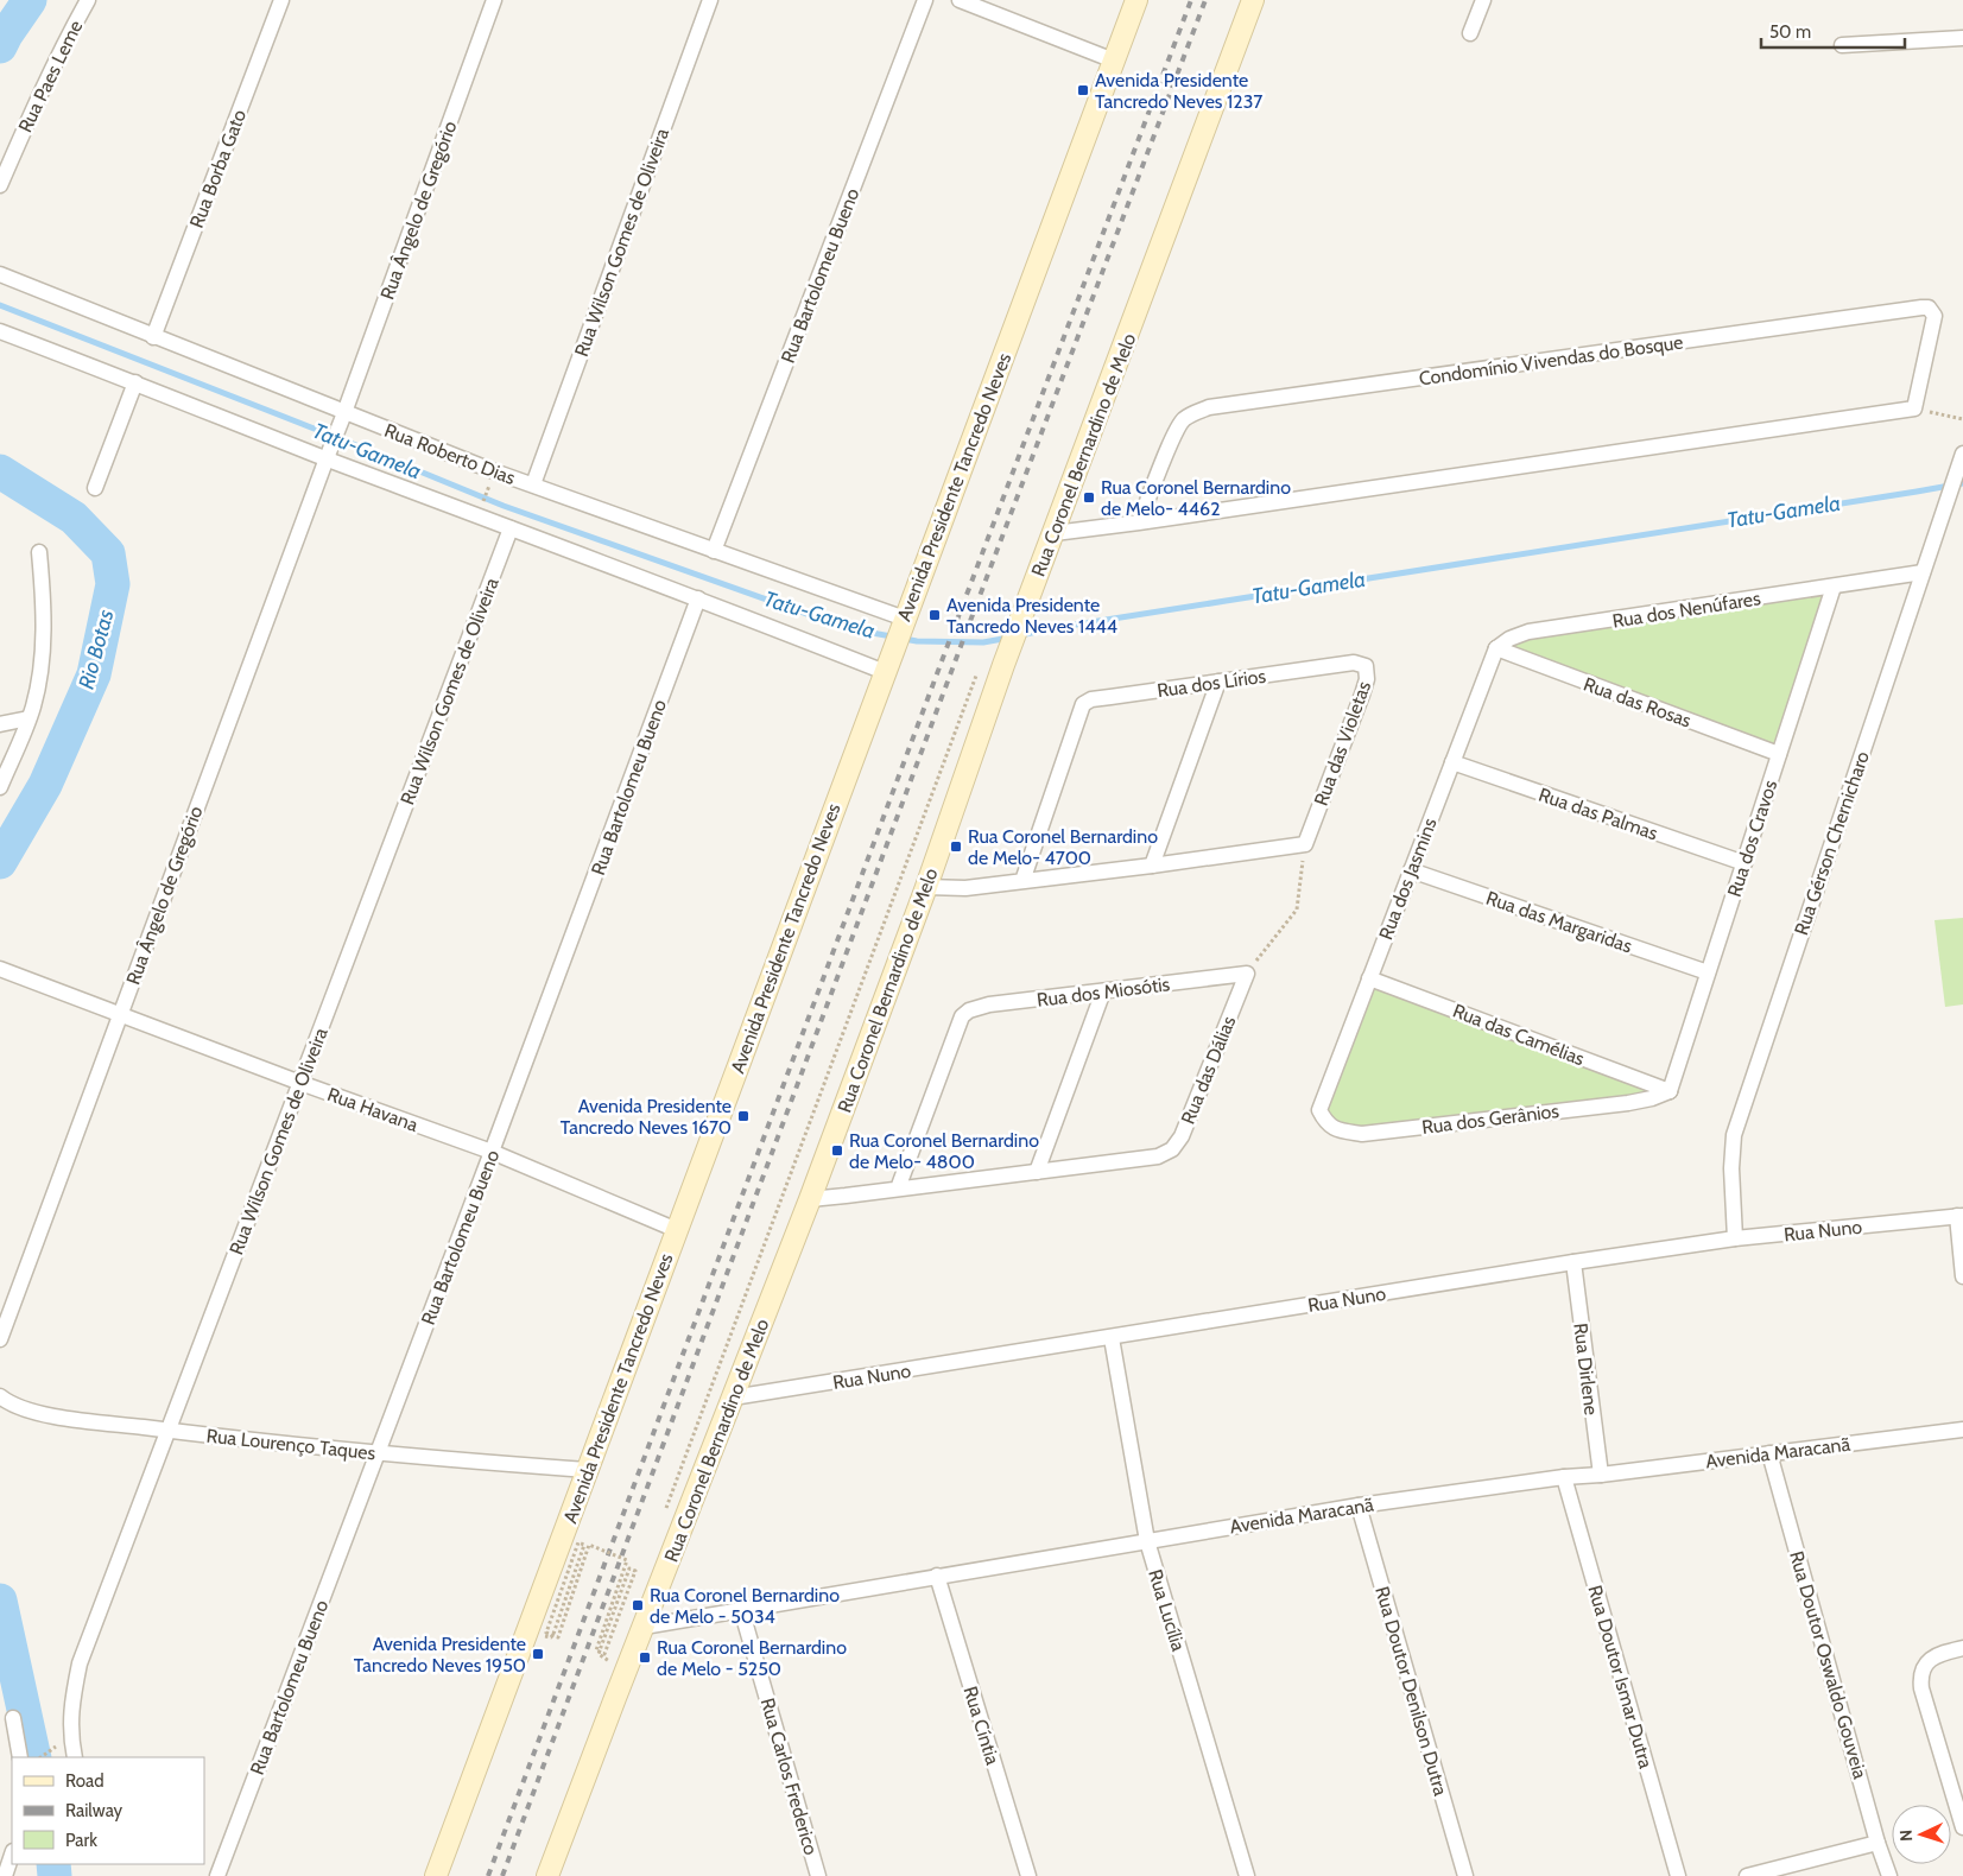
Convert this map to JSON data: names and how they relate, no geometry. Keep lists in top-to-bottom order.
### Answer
{
  "streets": {
    "main road": ["Rua Coronel Bernardino de Melo", "Avenida Presidente Tancredo Neves"],
    "street": [
      "Rua Paes Leme",
      "Rua Borba Gato",
      "Rua Ângelo de Gregório",
      "Rua Wilson Gomes de Oliveira",
      "Rua Bartolomeu Bueno",
      "Condomínio Vivendas do Bosque",
      "Rua Roberto Dias",
      "Rua dos Nenúfares",
      "Rua dos Lírios",
      "Rua das Rosas",
      "Rua das Violetas",
      "Rua das Palmas",
      "Rua dos Cravos",
      "Rua Gérson Chernicharo",
      "Rua dos Jasmins",
      "Rua das Margaridas",
      "Rua dos Miosótis",
      "Rua das Camélias",
      "Rua das Dálias",
      "Rua Havana",
      "Rua dos Gerânios",
      "Rua Nuno",
      "Rua Dirlene",
      "Rua Lourenço Taques",
      "Avenida Maracanã",
      "Rua Lucília",
      "Rua Doutor Oswaldo Gouveia",
      "Rua Doutor Ismar Dutra",
      "Rua Doutor Denilson Dutra",
      "Rua Cíntia",
      "Rua Carlos Frederico"
    ]
  },
  "crossings": [
    ["Rua Borba Gato", "Rua Roberto Dias"],
    ["Rua Ângelo de Gregório", "Rua Roberto Dias"],
    ["Rua Ângelo de Gregório", "Rua Havana"],
    ["Rua Wilson Gomes de Oliveira", "Rua Roberto Dias"],
    ["Rua Wilson Gomes de Oliveira", "Rua Havana"],
    ["Rua Wilson Gomes de Oliveira", "Rua Lourenço Taques"],
    ["Rua Bartolomeu Bueno", "Rua Roberto Dias"],
    ["Rua Bartolomeu Bueno", "Rua Havana"],
    ["Rua Bartolomeu Bueno", "Rua Lourenço Taques"],
    ["Rua Roberto Dias", "Avenida Presidente Tancredo Neves"],
    ["Rua Coronel Bernardino de Melo", "Rua Nuno"],
    ["Rua Coronel Bernardino de Melo", "Avenida Maracanã"],
    ["Avenida Presidente Tancredo Neves", "Rua Havana"],
    ["Avenida Presidente Tancredo Neves", "Rua Lourenço Taques"],
    ["Rua dos Nenúfares", "Rua das Rosas"],
    ["Rua dos Nenúfares", "Rua dos Cravos"],
    ["Rua dos Nenúfares", "Rua Gérson Chernicharo"],
    ["Rua dos Nenúfares", "Rua dos Jasmins"],
    ["Rua dos Lírios", "Rua das Violetas"],
    ["Rua das Rosas", "Rua dos Cravos"],
    ["Rua das Rosas", "Rua dos Jasmins"],
    ["Rua das Palmas", "Rua dos Cravos"],
    ["Rua das Palmas", "Rua dos Jasmins"],
    ["Rua dos Cravos", "Rua das Margaridas"],
    ["Rua dos Cravos", "Rua das Camélias"],
    ["Rua dos Cravos", "Rua dos Gerânios"],
    ["Rua Gérson Chernicharo", "Rua Nuno"],
    ["Rua dos Jasmins", "Rua das Margaridas"],
    ["Rua dos Jasmins", "Rua das Camélias"],
    ["Rua dos Jasmins", "Rua dos Gerânios"],
    ["Rua dos Miosótis", "Rua das Dálias"],
    ["Rua das Camélias", "Rua dos Gerânios"],
    ["Rua Nuno", "Rua Dirlene"],
    ["Rua Nuno", "Rua Lucília"],
    ["Rua Dirlene", "Avenida Maracanã"],
    ["Avenida Maracanã", "Rua Lucília"],
    ["Avenida Maracanã", "Rua Doutor Oswaldo Gouveia"],
    ["Avenida Maracanã", "Rua Doutor Ismar Dutra"],
    ["Avenida Maracanã", "Rua Doutor Denilson Dutra"],
    ["Avenida Maracanã", "Rua Cíntia"],
    ["Avenida Maracanã", "Rua Carlos Frederico"]
  ],
  "water": ["Tatu-Gamela", "Rio Botas"],
  "places": {
    "transit": [
      "Avenida Presidente Tancredo Neves 1237",
      "Rua Coronel Bernardino de Melo- 4462",
      "Avenida Presidente Tancredo Neves 1444",
      "Rua Coronel Bernardino de Melo- 4700",
      "Avenida Presidente Tancredo Neves 1670",
      "Rua Coronel Bernardino de Melo- 4800",
      "Rua Coronel Bernardino de Melo - 5034",
      "Avenida Presidente Tancredo Neves 1950",
      "Rua Coronel Bernardino de Melo - 5250"
    ]
  },
  "legend": ["Road", "Railway", "Park"],
  "scale_bar": "50 m",
  "north": "left"
}
